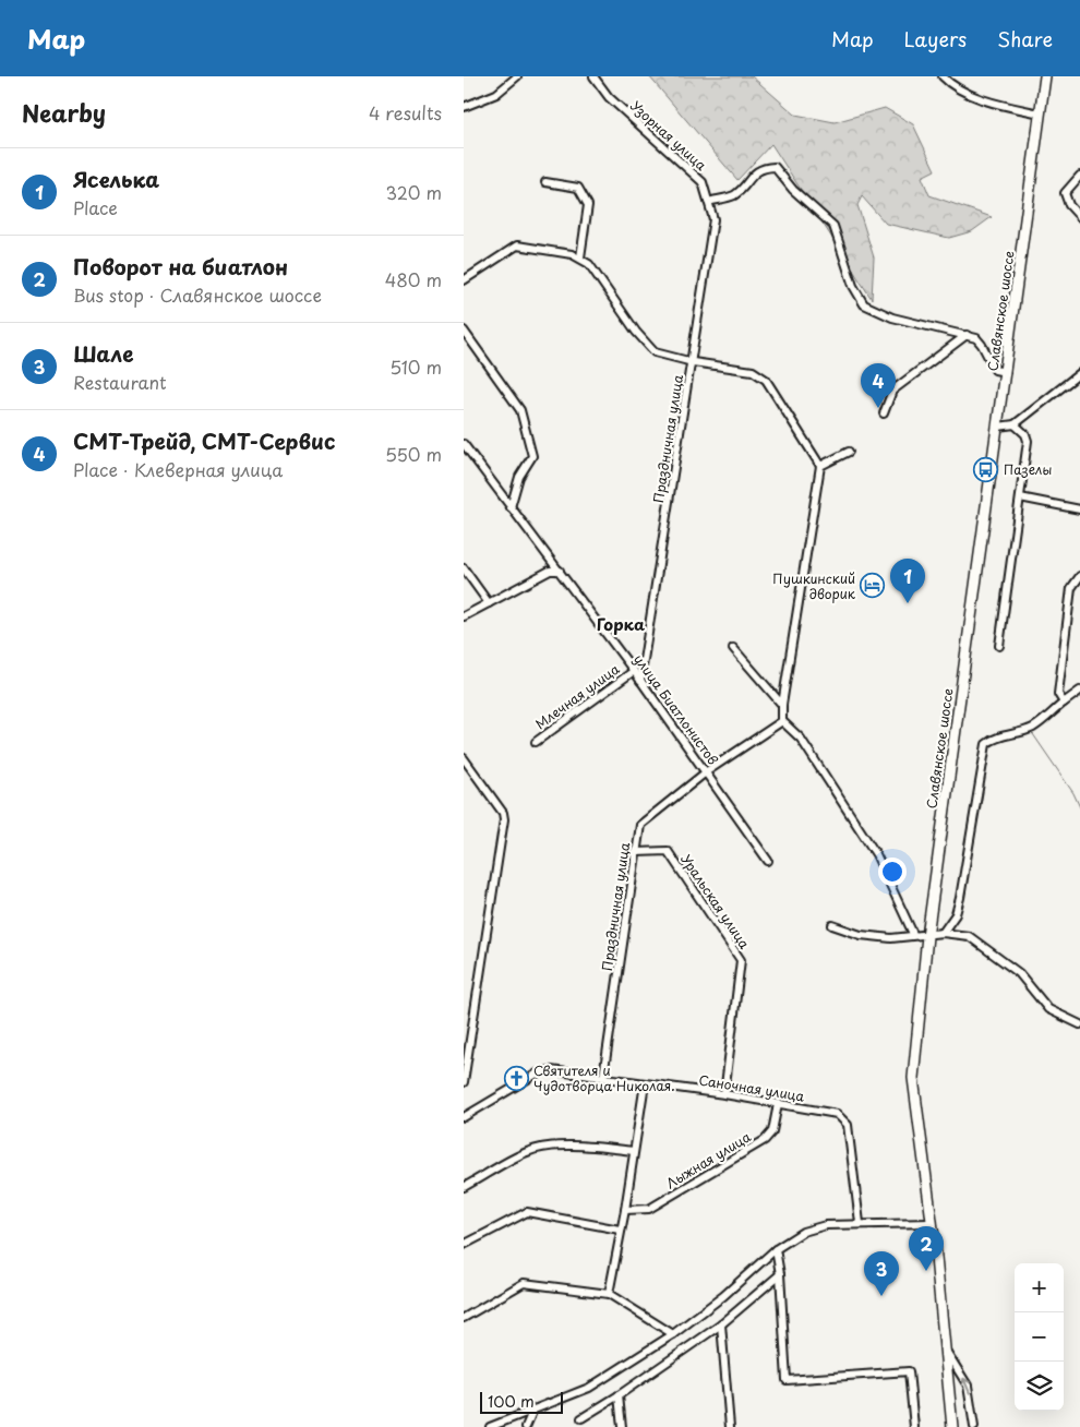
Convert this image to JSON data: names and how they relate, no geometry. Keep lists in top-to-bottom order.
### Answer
{
  "streets": {
    "main road": ["Славянское шоссе"],
    "street": [
      "Узорная улица",
      "Праздничная улица",
      "Млечная улица",
      "улица Биатлонистов",
      "Уральская улица",
      "Саночная улица",
      "Лыжная улица"
    ]
  },
  "crossings": [
    ["Узорная улица", "Праздничная улица"],
    ["Праздничная улица", "улица Биатлонистов"],
    ["Праздничная улица", "Уральская улица"],
    ["Праздничная улица", "Саночная улица"],
    ["Млечная улица", "улица Биатлонистов"],
    ["Уральская улица", "Саночная улица"],
    ["Саночная улица", "Лыжная улица"]
  ],
  "districts": ["Горка"],
  "places": {
    "bus stop": ["Пазелы"],
    "hotel": ["Пушкинский дворик"],
    "church": ["Святителя и Чудотворца Николая."]
  },
  "scale_bar": "100 m",
  "page": {
    "header": "Map",
    "nav": ["Map", "Layers", "Share"],
    "heading": ["Nearby", "4 results"],
    "list": [
      {
        "mark": "1",
        "name": "Яселька",
        "note": "Place",
        "value": "320 m"
      },
      {
        "mark": "2",
        "name": "Поворот на биатлон",
        "note": "Bus stop · Славянское шоссе",
        "value": "480 m"
      },
      {
        "mark": "3",
        "name": "Шале",
        "note": "Restaurant",
        "value": "510 m"
      },
      {
        "mark": "4",
        "name": "СМТ-Трейд, СМТ-Сервис",
        "note": "Place · Клеверная улица",
        "value": "550 m"
      }
    ],
    "pins": [
      "4",
      "1",
      "2",
      "3"
    ],
    "map_buttons": ["+", "−"],
    "scale": "100 m"
  }
}
